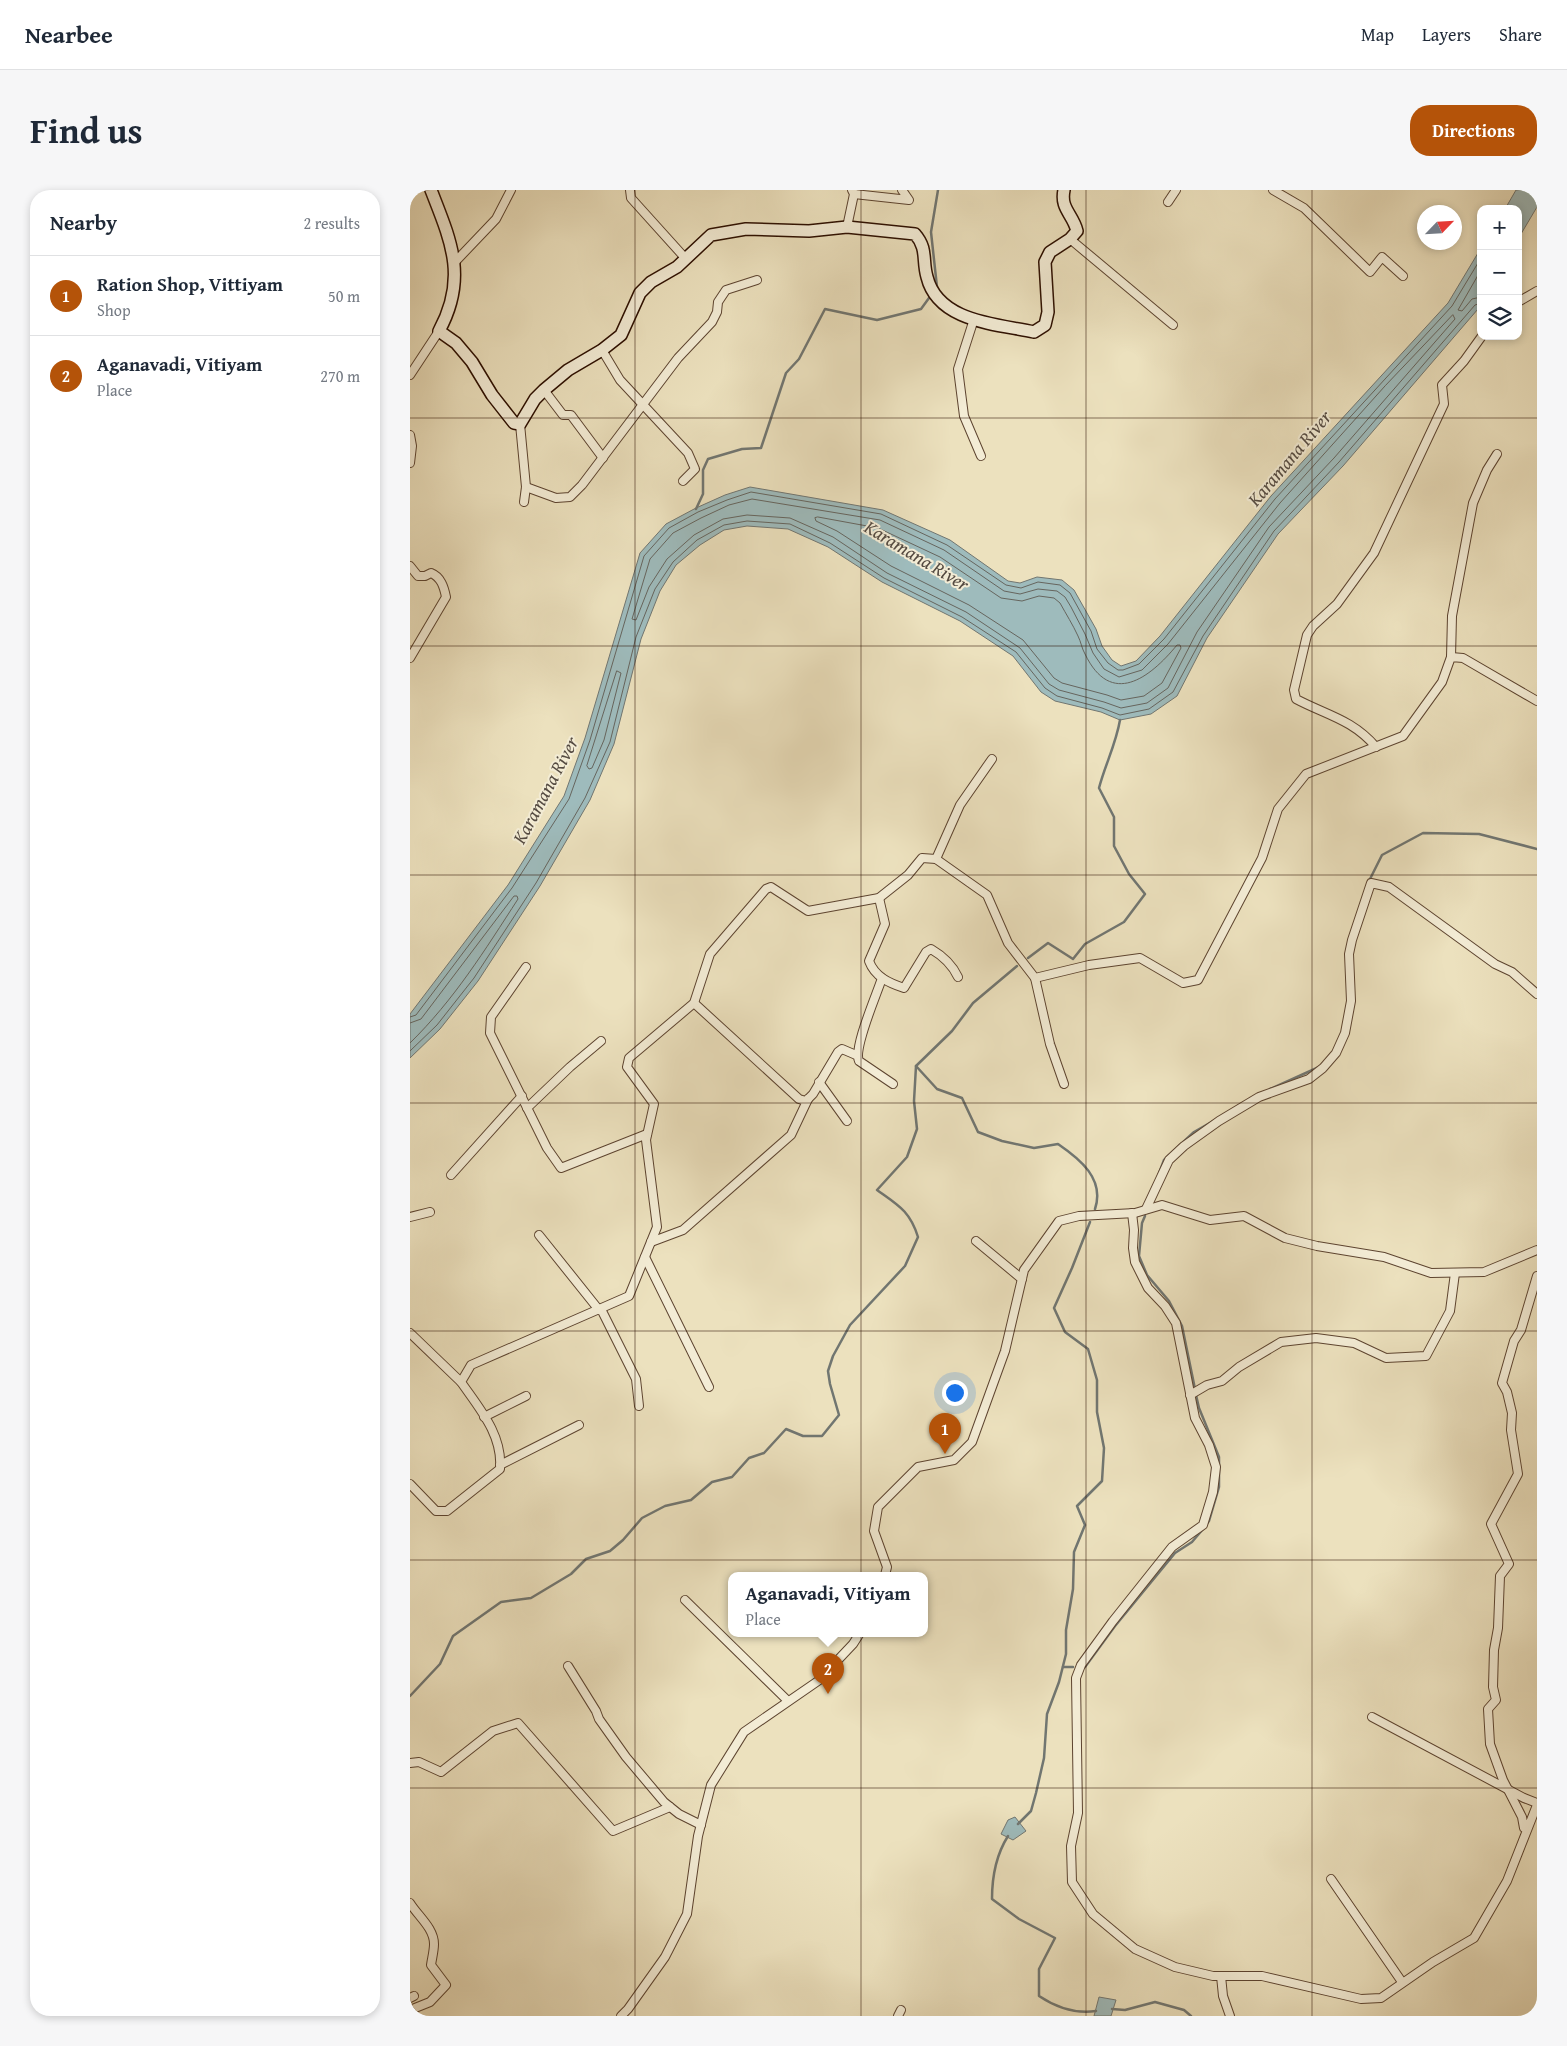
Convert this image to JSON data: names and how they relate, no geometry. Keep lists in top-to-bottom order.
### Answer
{
  "water": ["Karamana River"],
  "north": "top right",
  "page": {
    "header": "Nearbee",
    "nav": ["Map", "Layers", "Share"],
    "title": "Find us",
    "buttons": "Directions",
    "heading": ["Nearby", "2 results"],
    "map_buttons": ["+", "−"],
    "list": [
      {
        "mark": "1",
        "name": "Ration Shop, Vittiyam",
        "note": "Shop",
        "value": "50 m"
      },
      {
        "mark": "2",
        "name": "Aganavadi, Vitiyam",
        "note": "Place",
        "value": "270 m"
      }
    ],
    "pins": ["1", "2"],
    "popup": ["Aganavadi, Vitiyam", "Place"]
  }
}
